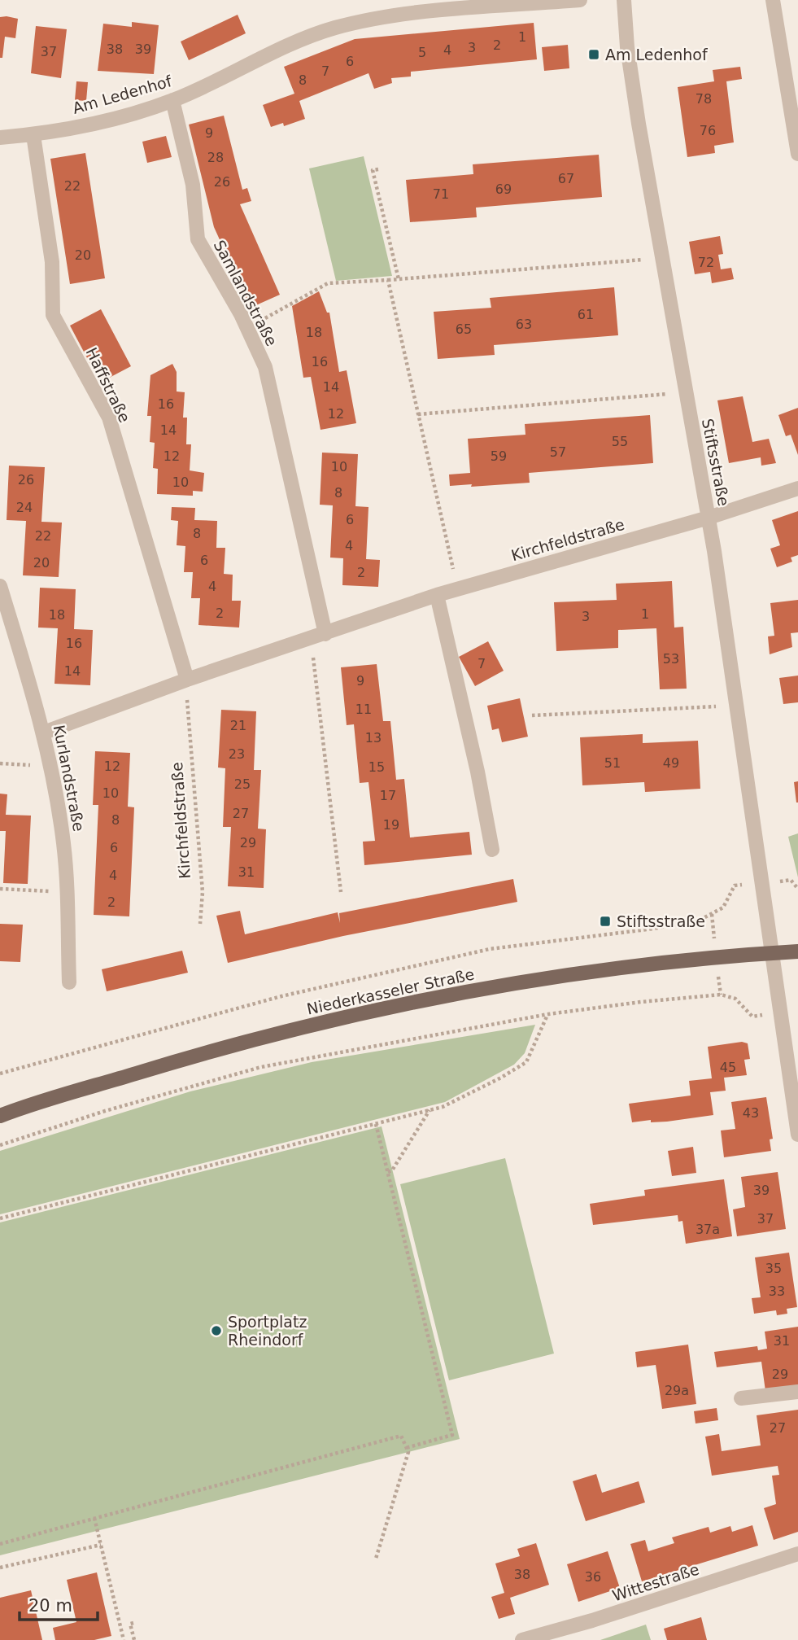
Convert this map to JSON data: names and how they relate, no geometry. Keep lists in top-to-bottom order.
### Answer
{
  "streets": {
    "main road": ["Niederkasseler Straße"],
    "street": [
      "Am Ledenhof",
      "Samlandstraße",
      "Haffstraße",
      "Stiftsstraße",
      "Kirchfeldstraße",
      "Kurlandstraße",
      "Wittestraße"
    ]
  },
  "crossings": [
    ["Am Ledenhof", "Samlandstraße"],
    ["Am Ledenhof", "Haffstraße"],
    ["Samlandstraße", "Kirchfeldstraße"],
    ["Haffstraße", "Kirchfeldstraße"],
    ["Stiftsstraße", "Kirchfeldstraße"],
    ["Stiftsstraße", "Niederkasseler Straße"],
    ["Kirchfeldstraße", "Kurlandstraße"]
  ],
  "places": {
    "transit": ["Am Ledenhof", "Stiftsstraße"],
    "other": ["Sportplatz Rheindorf"]
  },
  "house_numbers": [
    "1",
    "2",
    "3",
    "38",
    "39",
    "4",
    "37",
    "5",
    "6",
    "7",
    "8",
    "78",
    "76",
    "9",
    "28",
    "67",
    "26",
    "22",
    "69",
    "71",
    "20",
    "72",
    "61",
    "63",
    "65",
    "18",
    "16",
    "14",
    "16",
    "12",
    "14",
    "55",
    "57",
    "12",
    "59",
    "10",
    "26",
    "10",
    "8",
    "24",
    "6",
    "8",
    "22",
    "4",
    "6",
    "20",
    "2",
    "4",
    "2",
    "1",
    "18",
    "3",
    "16",
    "53",
    "7",
    "14",
    "9",
    "11",
    "21",
    "13",
    "23",
    "51",
    "49",
    "12",
    "15",
    "25",
    "10",
    "17",
    "27",
    "8",
    "19",
    "29",
    "6",
    "31",
    "4",
    "2",
    "45",
    "43",
    "39",
    "37",
    "37a",
    "35",
    "33",
    "31",
    "29",
    "29a",
    "27",
    "38",
    "36"
  ],
  "scale_bar": "20 m"
}
